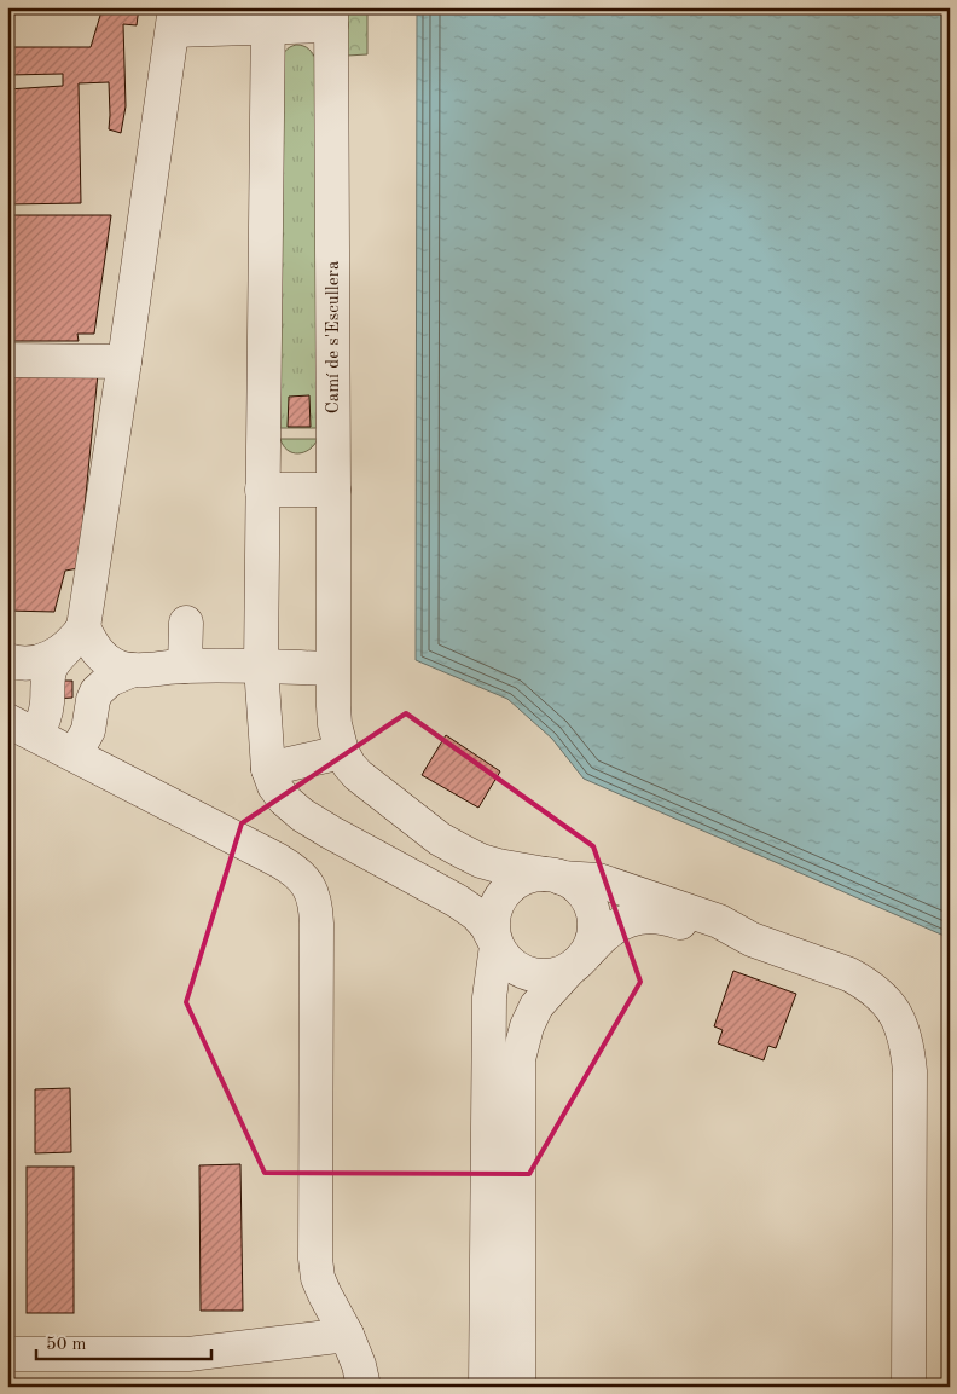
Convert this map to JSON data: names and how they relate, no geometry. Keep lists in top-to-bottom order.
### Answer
{
  "streets": {
    "street": ["Camí de s'Escullera"]
  },
  "scale_bar": "50 m"
}
